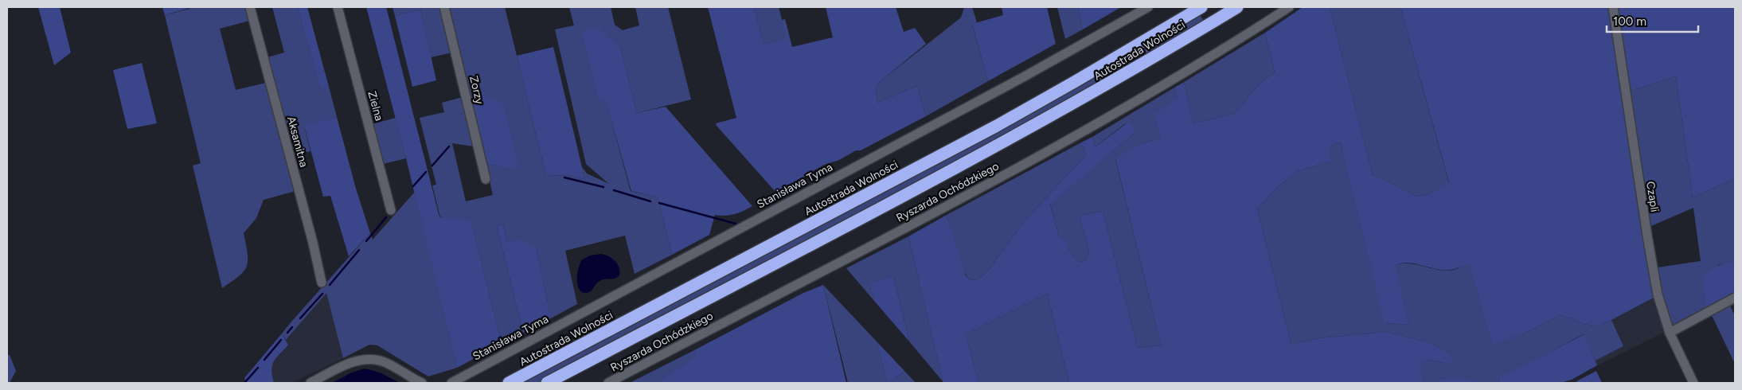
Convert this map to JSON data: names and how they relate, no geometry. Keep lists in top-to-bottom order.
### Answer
{
  "streets": {
    "highway": ["Autostrada Wolności"],
    "street": [
      "Zorzy",
      "Zielna",
      "Aksamitna",
      "Stanisława Tyma",
      "Ryszarda Ochódzkiego",
      "Czapli"
    ]
  },
  "scale_bar": "100 m"
}
